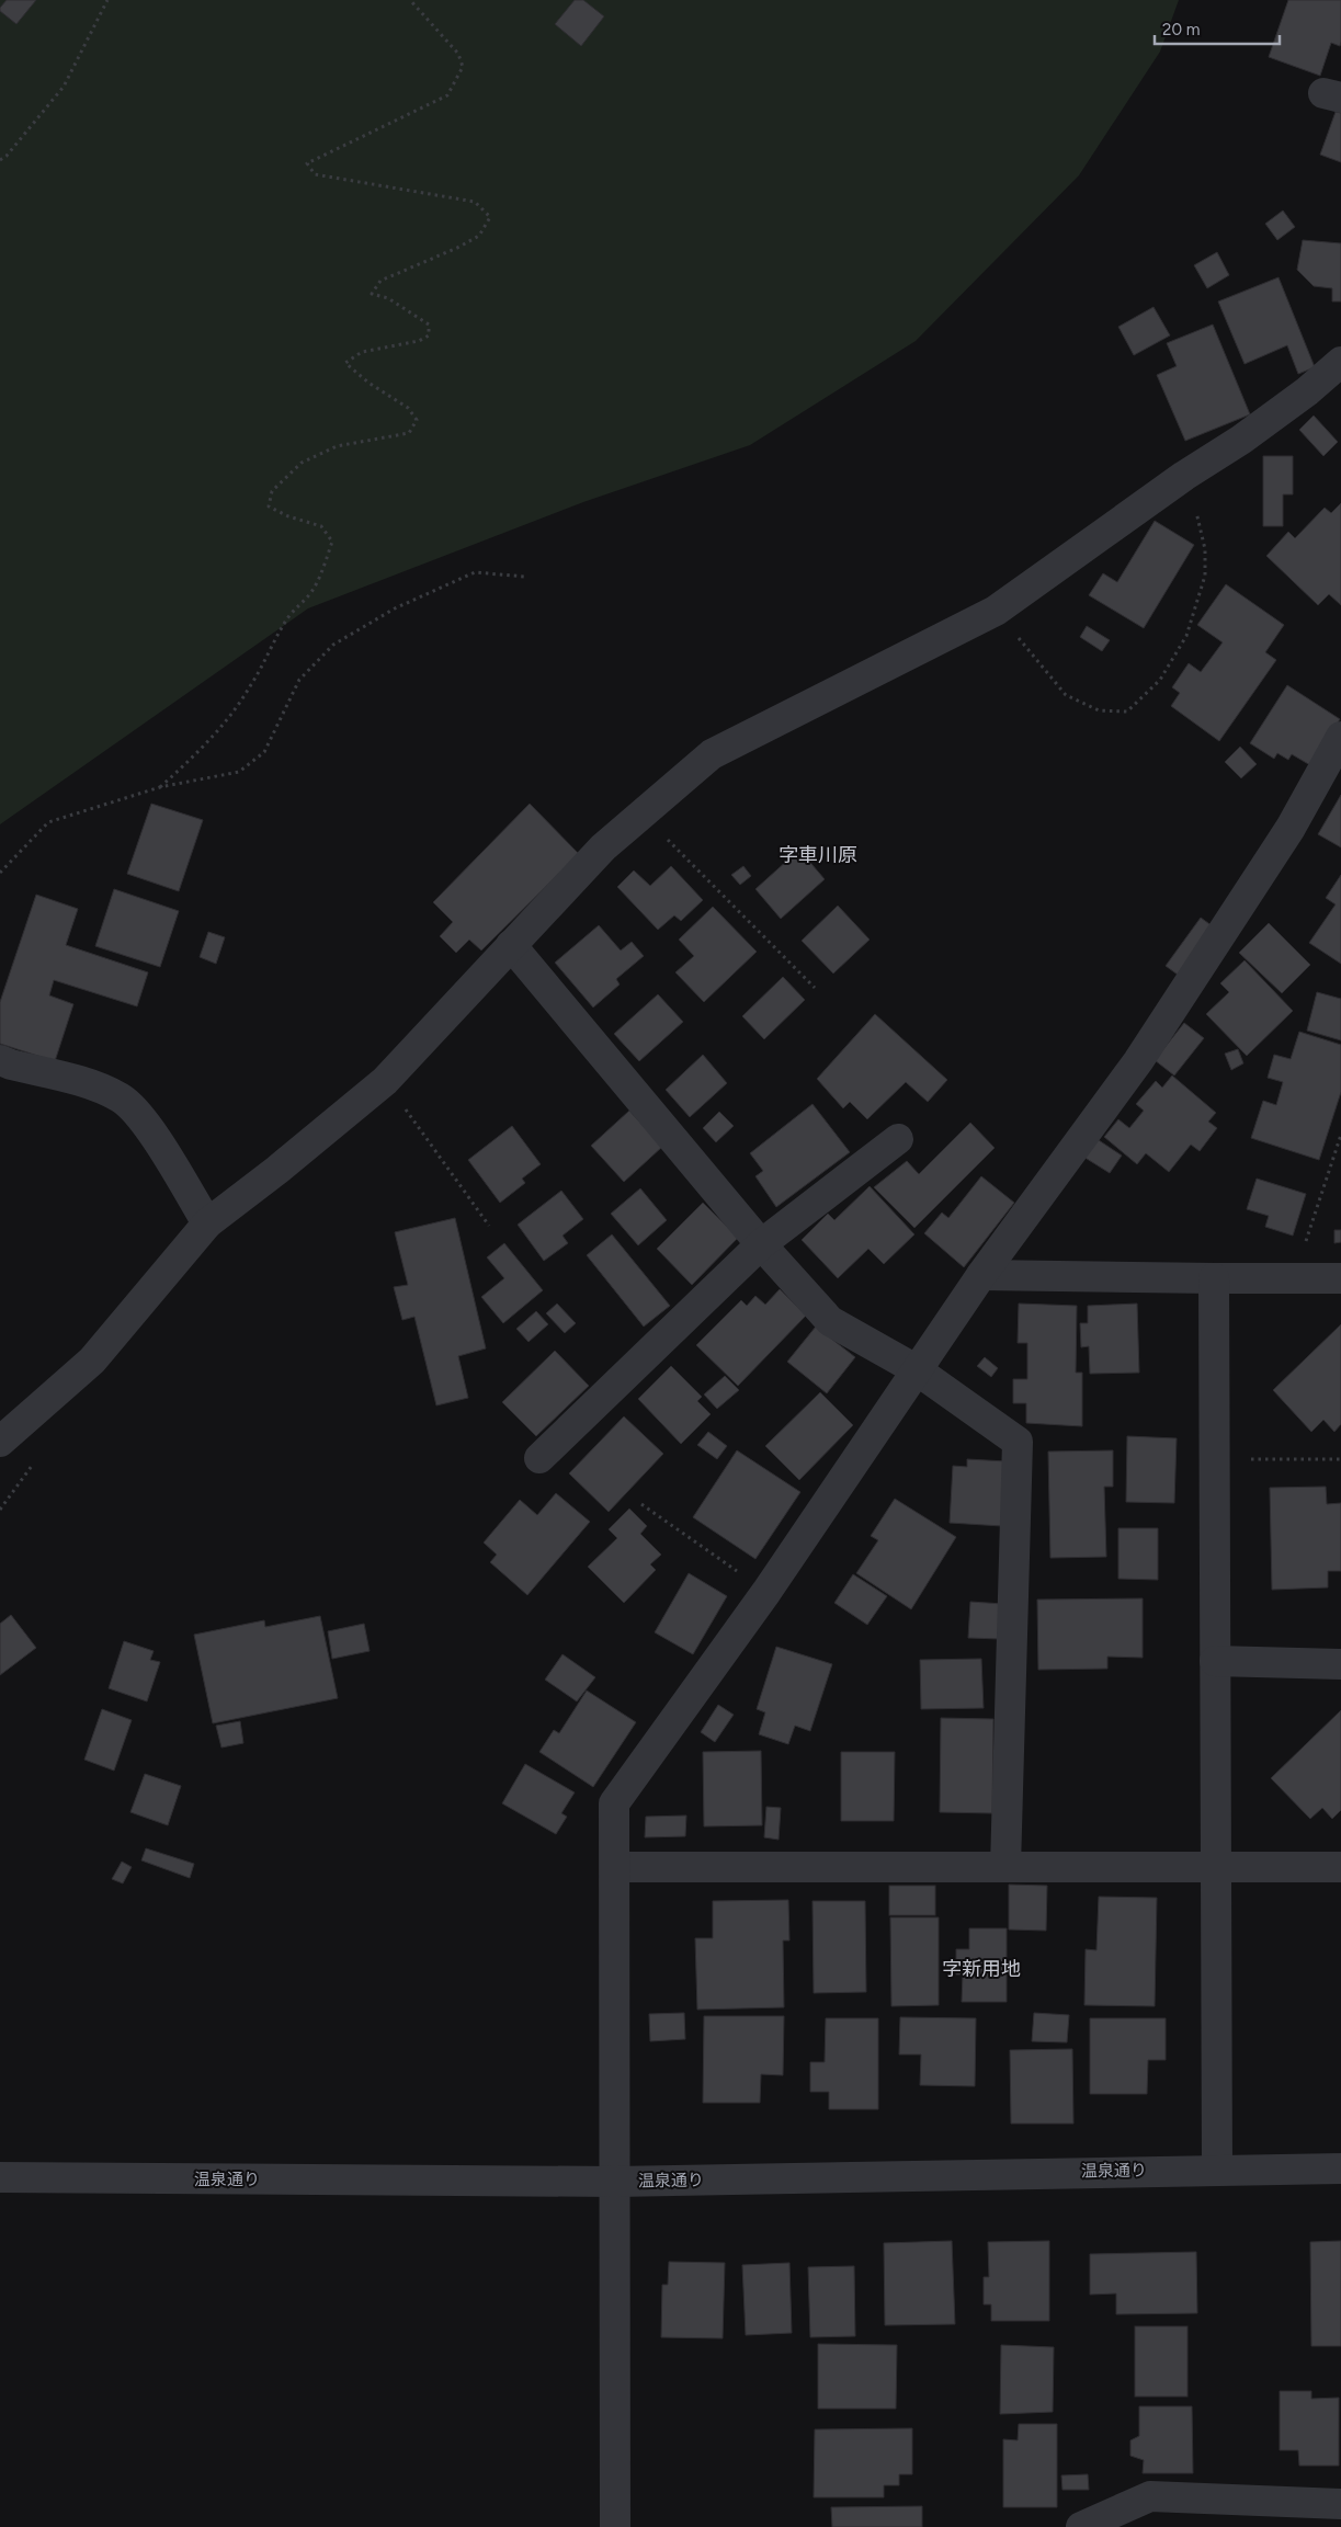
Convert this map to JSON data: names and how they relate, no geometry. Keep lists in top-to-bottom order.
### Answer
{
  "streets": {
    "street": ["温泉通り"]
  },
  "districts": ["字車川原", "字新用地"],
  "scale_bar": "20 m"
}
